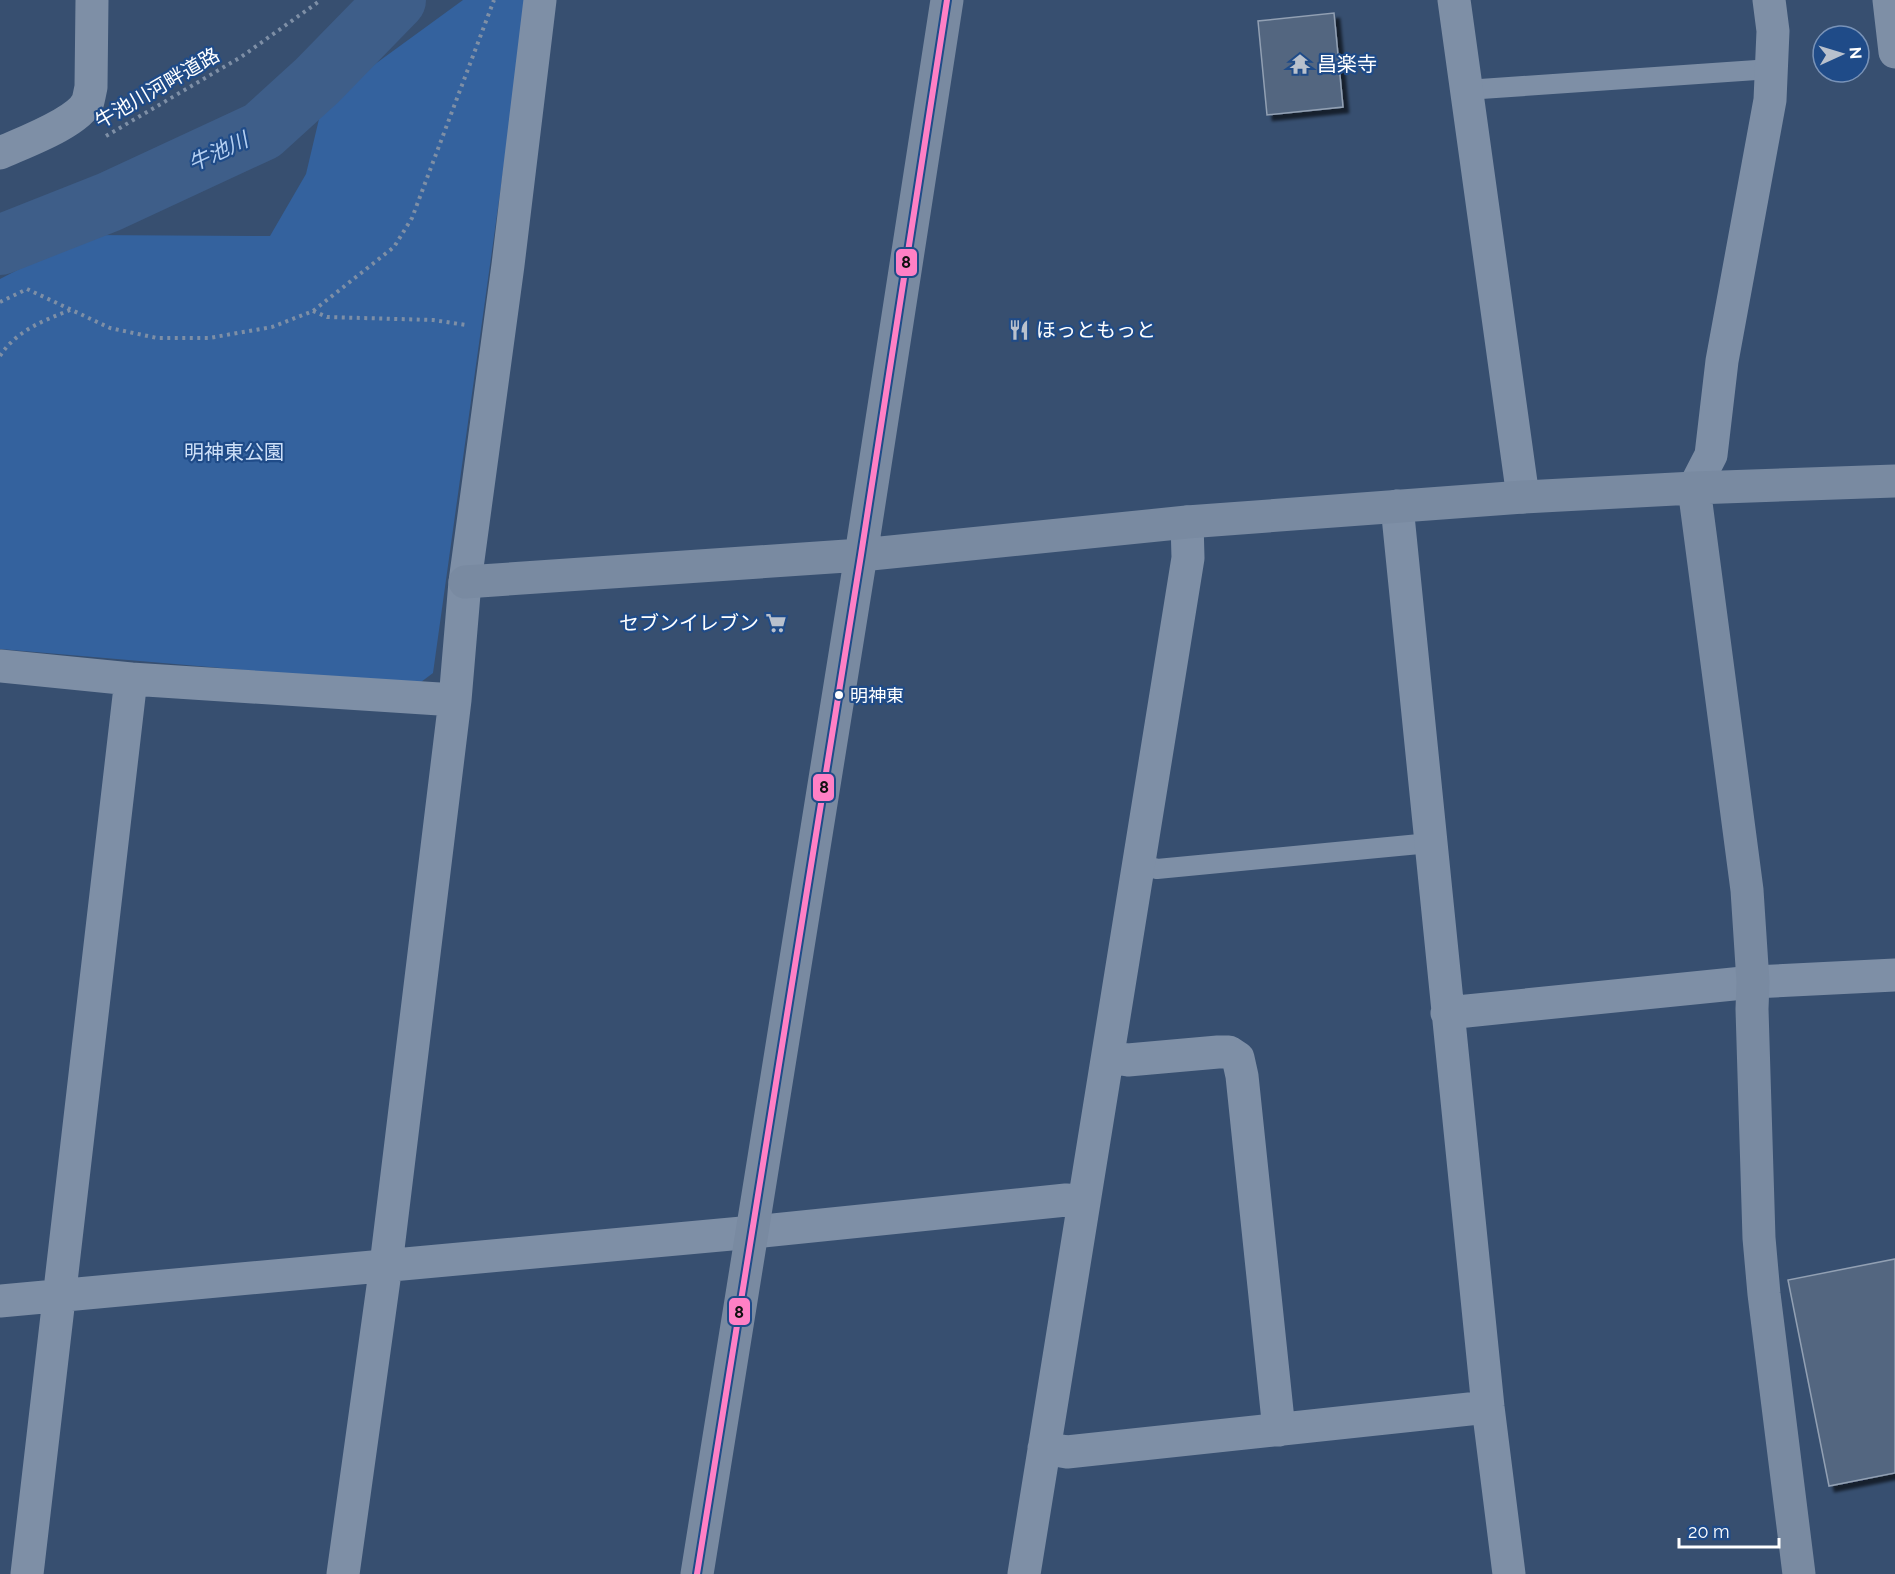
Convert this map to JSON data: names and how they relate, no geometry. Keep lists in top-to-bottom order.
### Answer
{
  "streets": {
    "path": ["牛池川河畔道路"]
  },
  "water": ["牛池川"],
  "parks": ["明神東公園"],
  "places": {
    "temple": ["昌楽寺"],
    "restaurant": ["ほっともっと"],
    "supermarket": ["セブンイレブン"],
    "other": ["明神東"]
  },
  "lines": ["transit line 8"],
  "scale_bar": "20 m",
  "north": "right"
}
